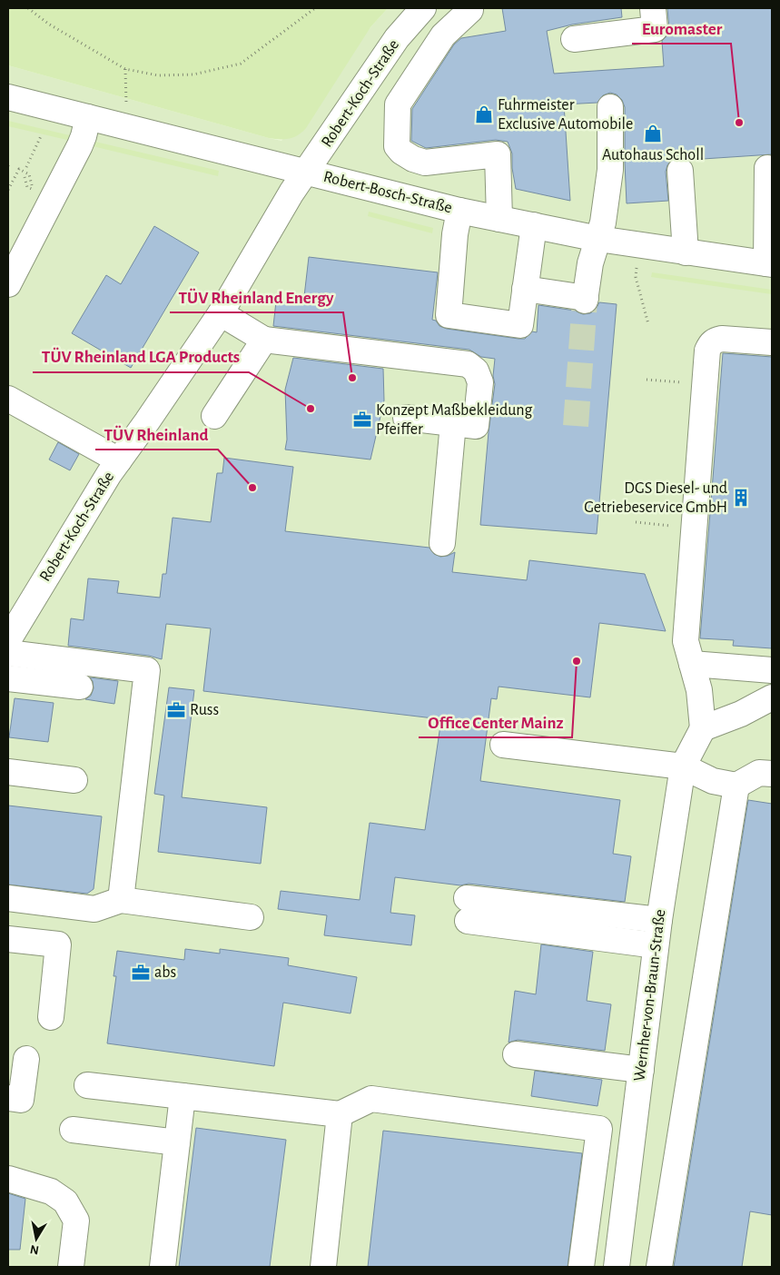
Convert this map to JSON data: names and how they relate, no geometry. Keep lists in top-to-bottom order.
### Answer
{
  "streets": {
    "street": ["Robert-Koch-Straße", "Robert-Bosch-Straße", "Wernher-von-Braun-Straße"]
  },
  "crossings": [
    ["Robert-Koch-Straße", "Robert-Bosch-Straße"]
  ],
  "places": {
    "shop": ["Fuhrmeister Exclusive Automobile", "Autohaus Scholl"],
    "other": [
      "Euromaster",
      "TÜV Rheinland Energy",
      "TÜV Rheinland LGA Products",
      "TÜV Rheinland",
      "Office Center Mainz"
    ],
    "office": ["Konzept Maßbekleidung Pfeiffer", "Russ", "abs"],
    "building": ["DGS Diesel- und Getriebeservice GmbH"]
  },
  "north": "bottom"
}
